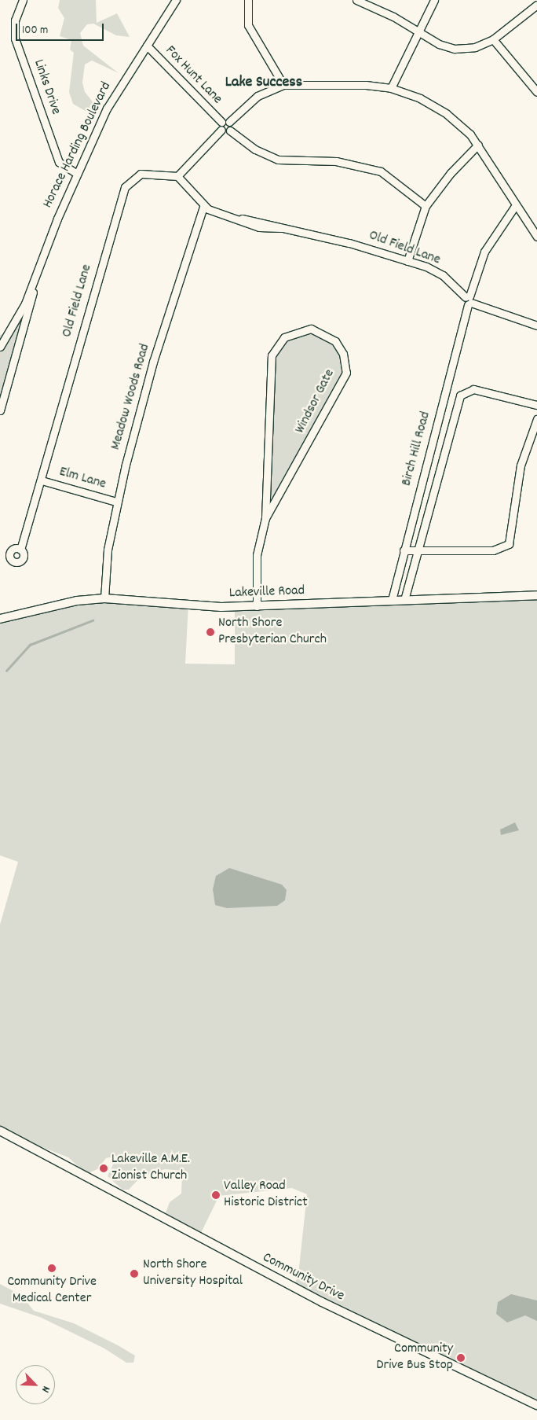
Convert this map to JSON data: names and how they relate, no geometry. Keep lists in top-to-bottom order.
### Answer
{
  "streets": {
    "main road": ["Lakeville Road", "Community Drive"],
    "street": [
      "Fox Hunt Lane",
      "Links Drive",
      "Horace Harding Boulevard",
      "Old Field Lane",
      "Meadow Woods Road",
      "Windsor Gate",
      "Birch Hill Road",
      "Elm Lane"
    ]
  },
  "crossings": [
    ["Fox Hunt Lane", "Horace Harding Boulevard"],
    ["Links Drive", "Horace Harding Boulevard"],
    ["Old Field Lane", "Meadow Woods Road"],
    ["Old Field Lane", "Birch Hill Road"],
    ["Old Field Lane", "Elm Lane"],
    ["Meadow Woods Road", "Elm Lane"],
    ["Meadow Woods Road", "Lakeville Road"],
    ["Windsor Gate", "Lakeville Road"],
    ["Birch Hill Road", "Lakeville Road"]
  ],
  "districts": ["Lake Success"],
  "places": [
    "North Shore Presbyterian Church",
    "Lakeville A.M.E. Zionist Church",
    "Valley Road Historic District",
    "Community Drive Medical Center",
    "North Shore University Hospital",
    "Community Drive Bus Stop"
  ],
  "scale_bar": "100 m",
  "north": "bottom right"
}
